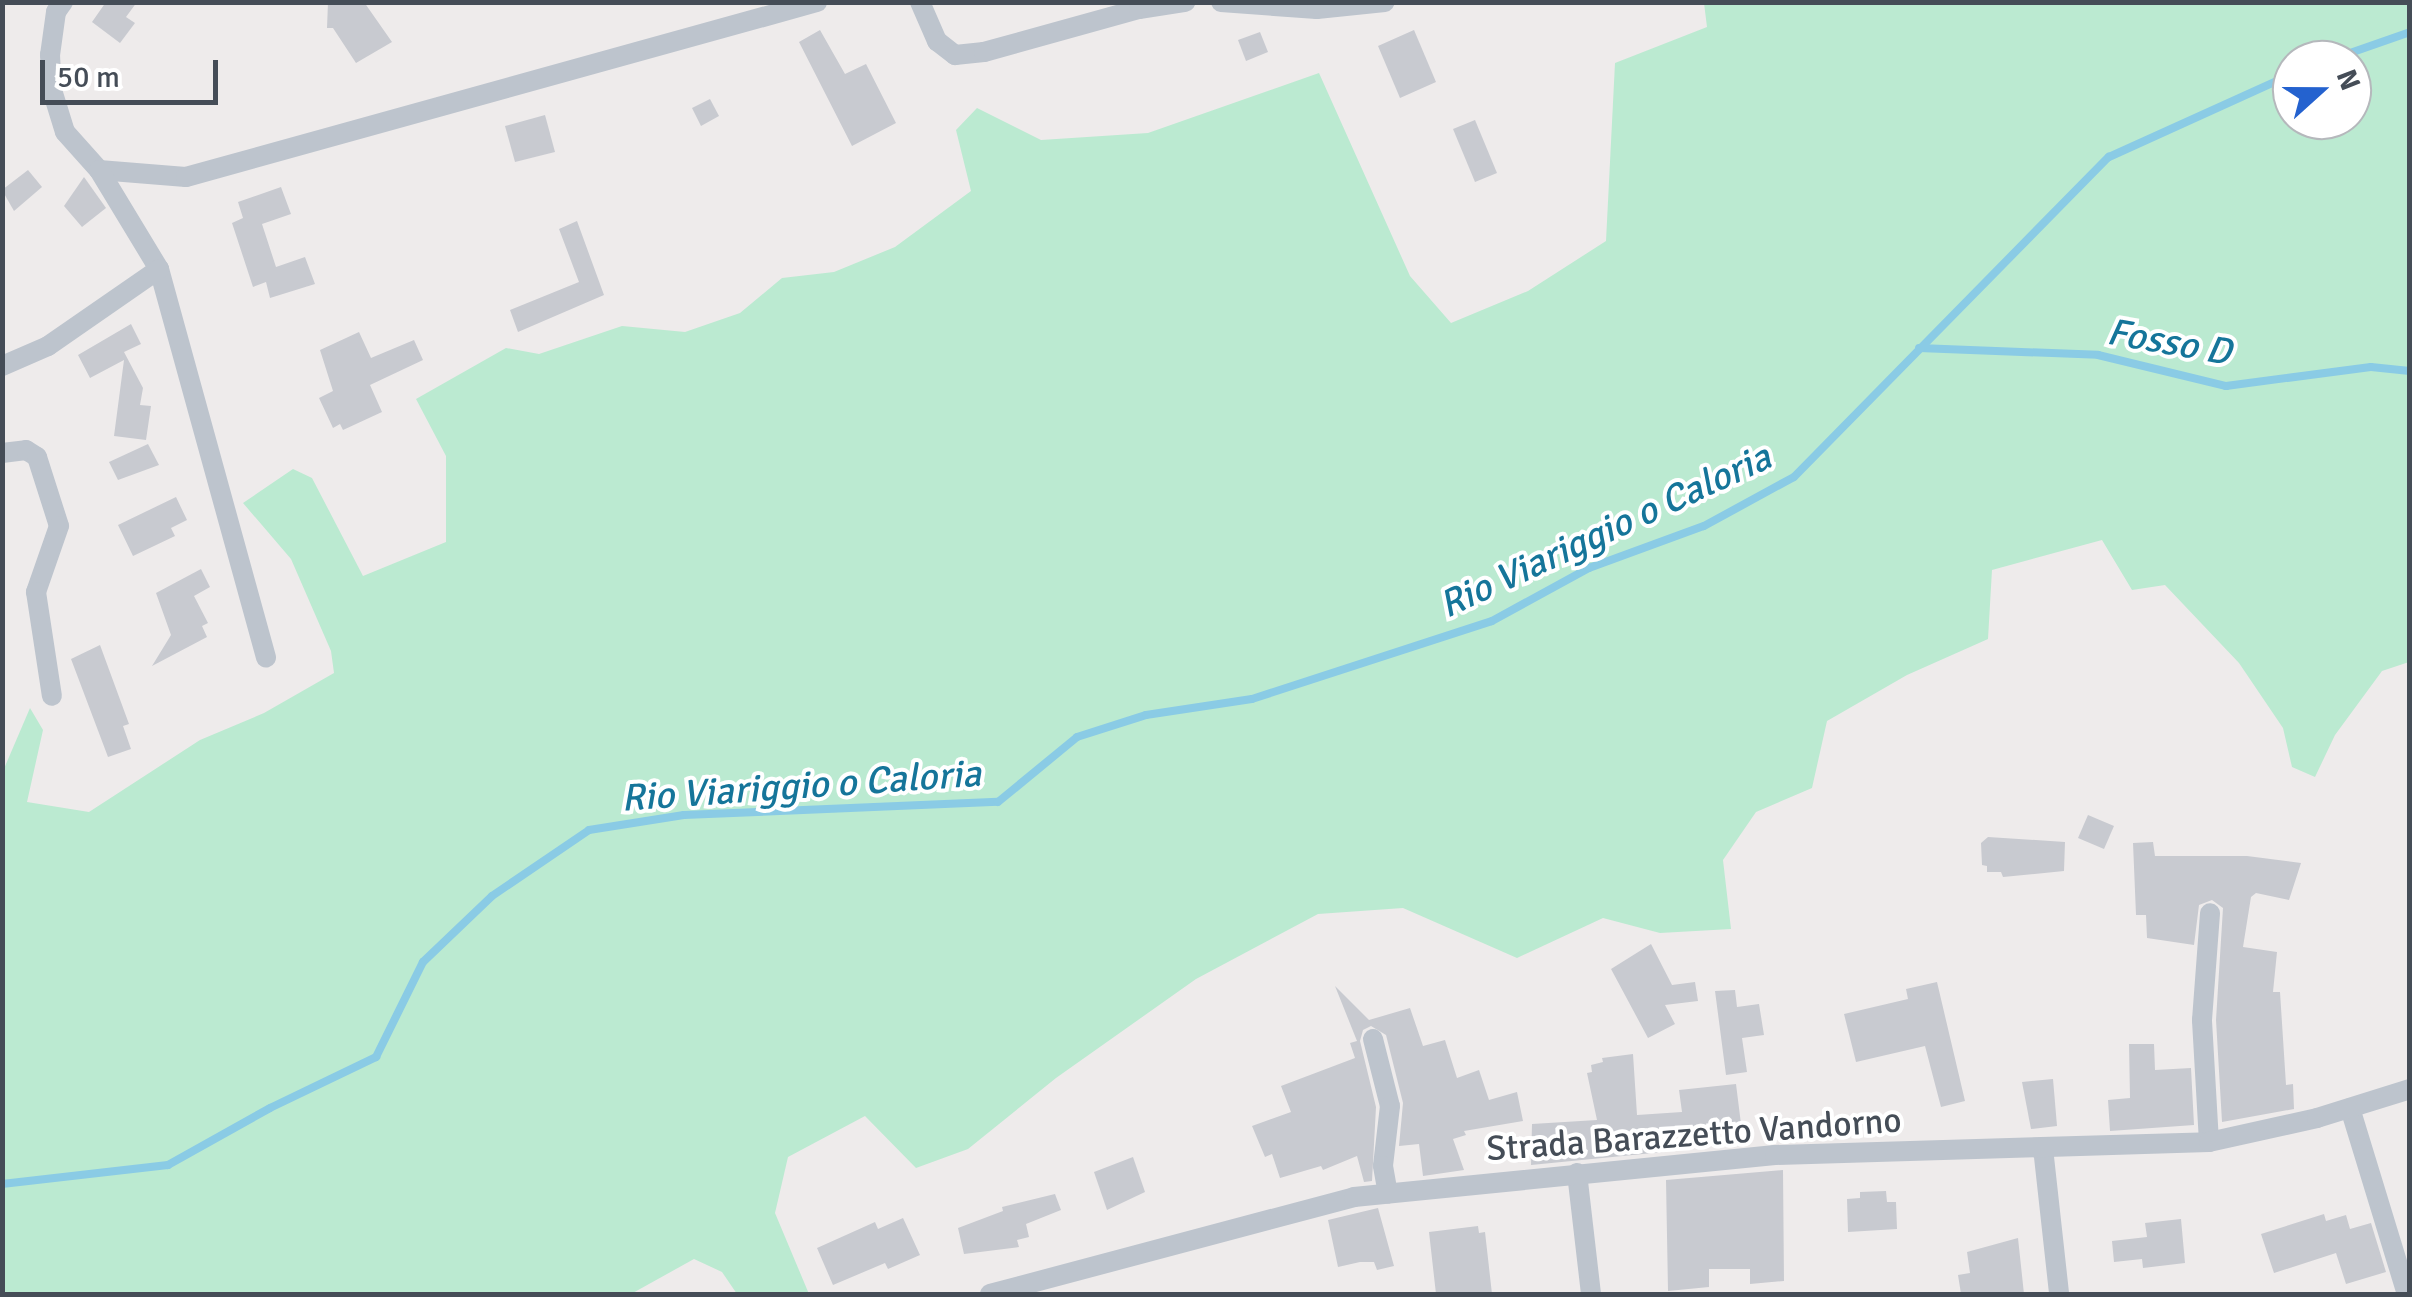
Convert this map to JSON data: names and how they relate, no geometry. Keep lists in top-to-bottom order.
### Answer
{
  "streets": {
    "street": ["Strada Barazzetto Vandorno"]
  },
  "water": ["Fosso D", "Rio Viariggio o Caloria"],
  "scale_bar": "50 m",
  "north": "right"
}
